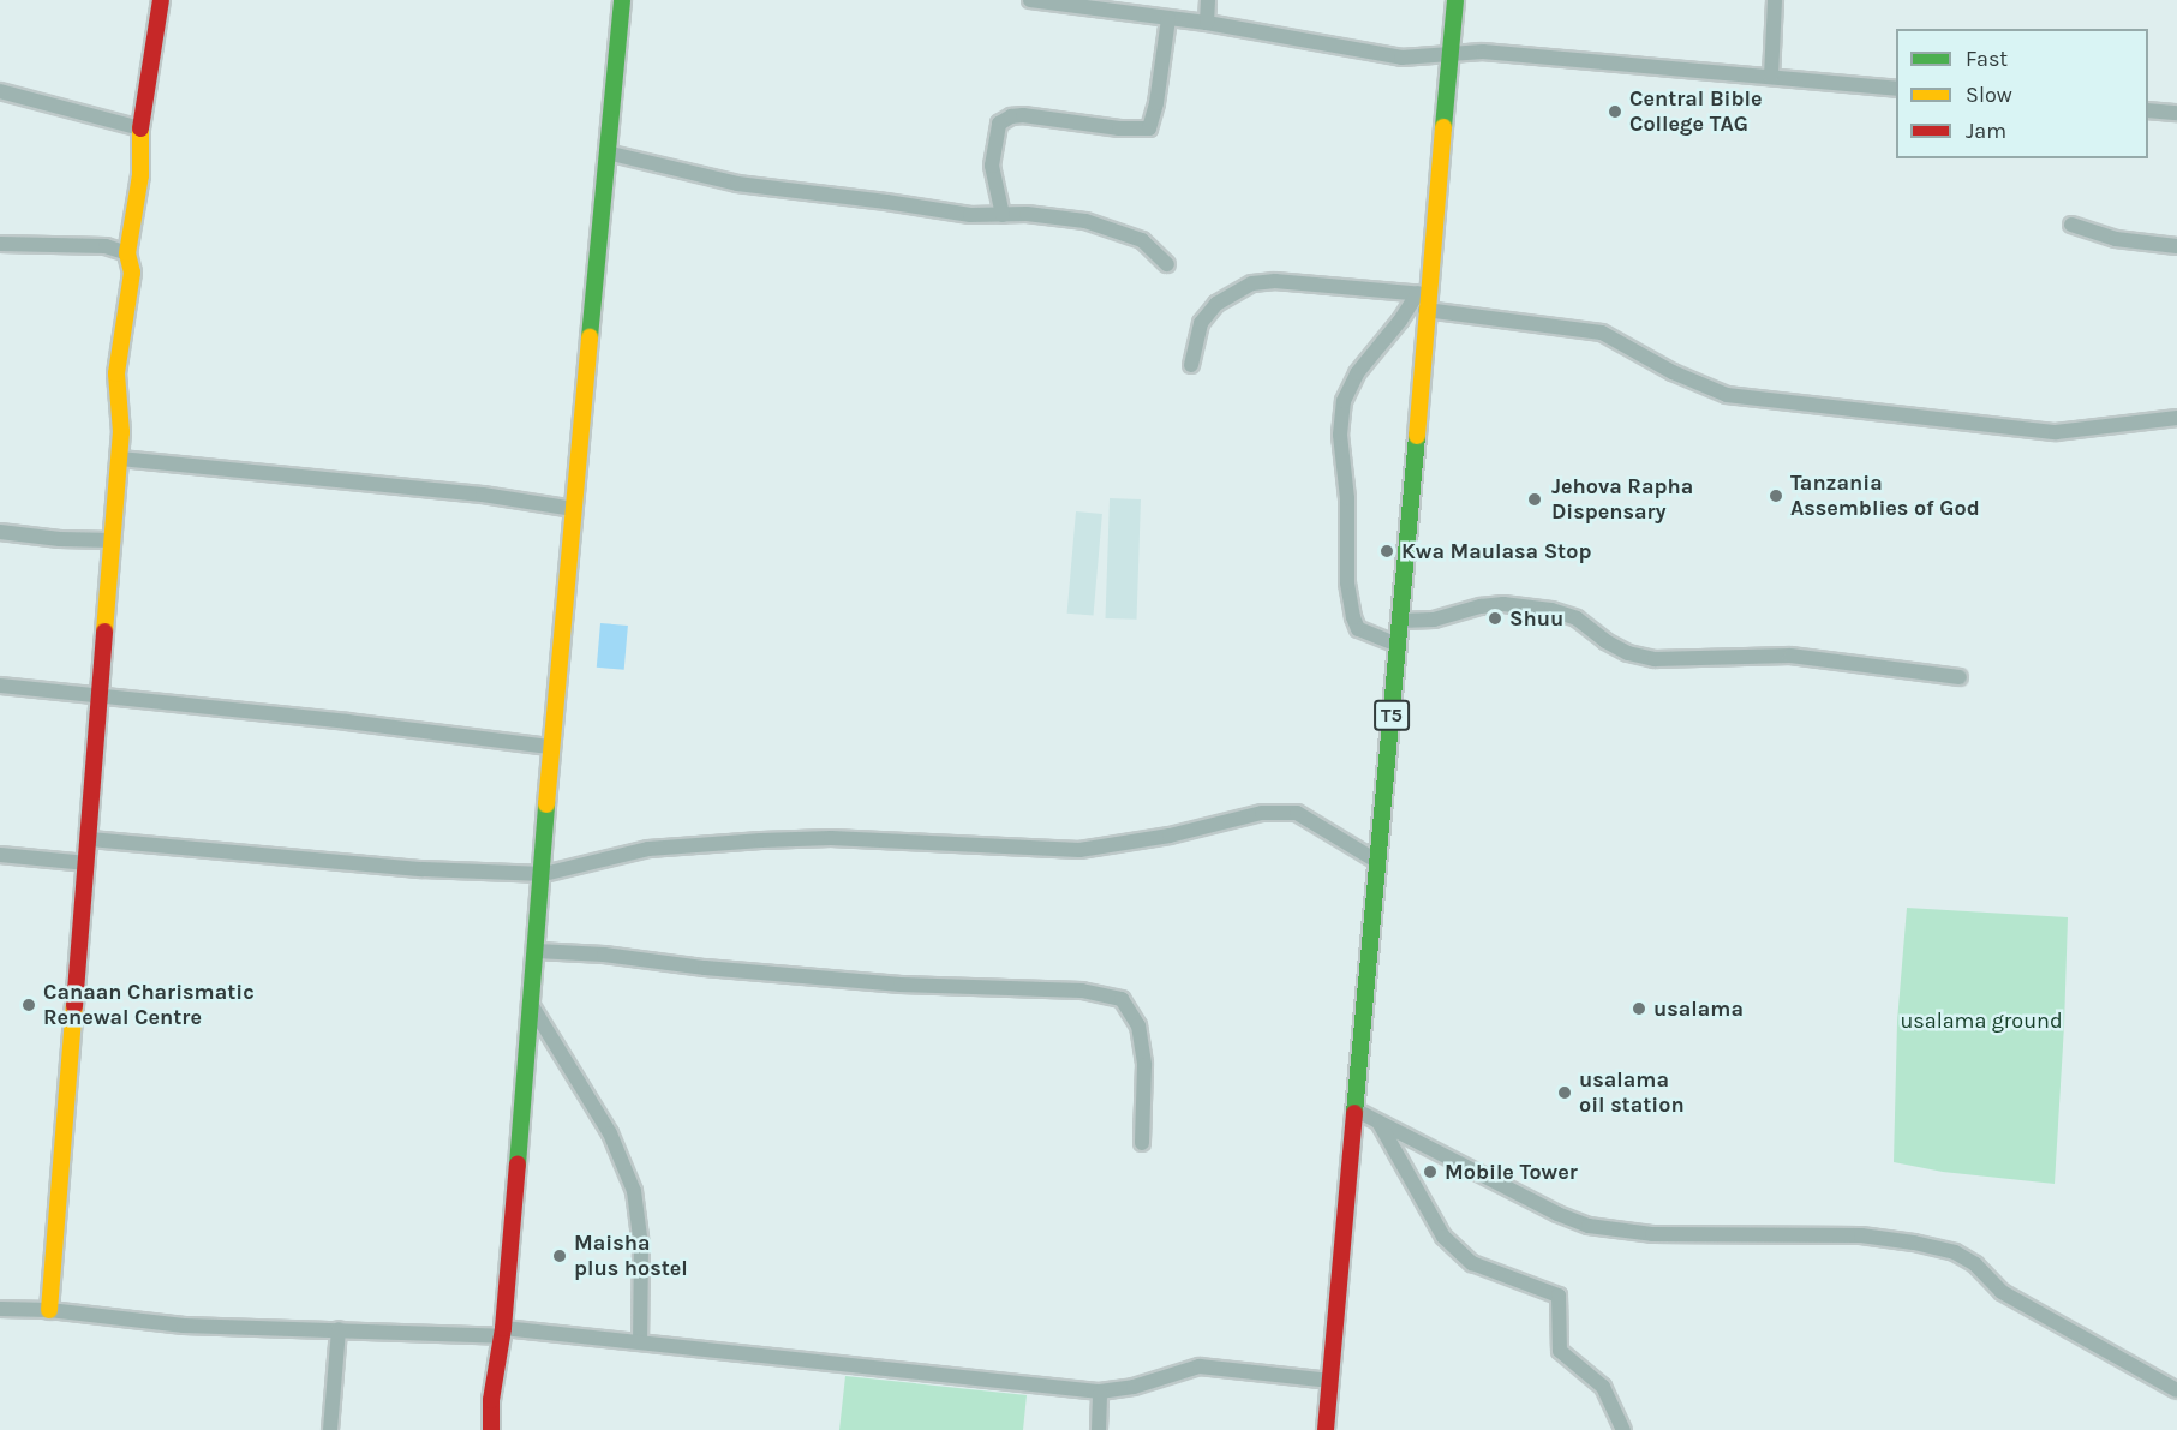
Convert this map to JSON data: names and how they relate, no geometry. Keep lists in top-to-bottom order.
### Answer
{
  "streets": {
    "main road": ["T5"]
  },
  "parks": ["usalama ground"],
  "places": [
    "Central Bible College TAG",
    "Tanzania Assemblies of God",
    "Jehova Rapha Dispensary",
    "Kwa Maulasa Stop",
    "Shuu",
    "Canaan Charismatic Renewal Centre",
    "usalama",
    "usalama oil station",
    "Mobile Tower",
    "Maisha plus hostel"
  ],
  "legend": ["Fast", "Slow", "Jam"]
}
